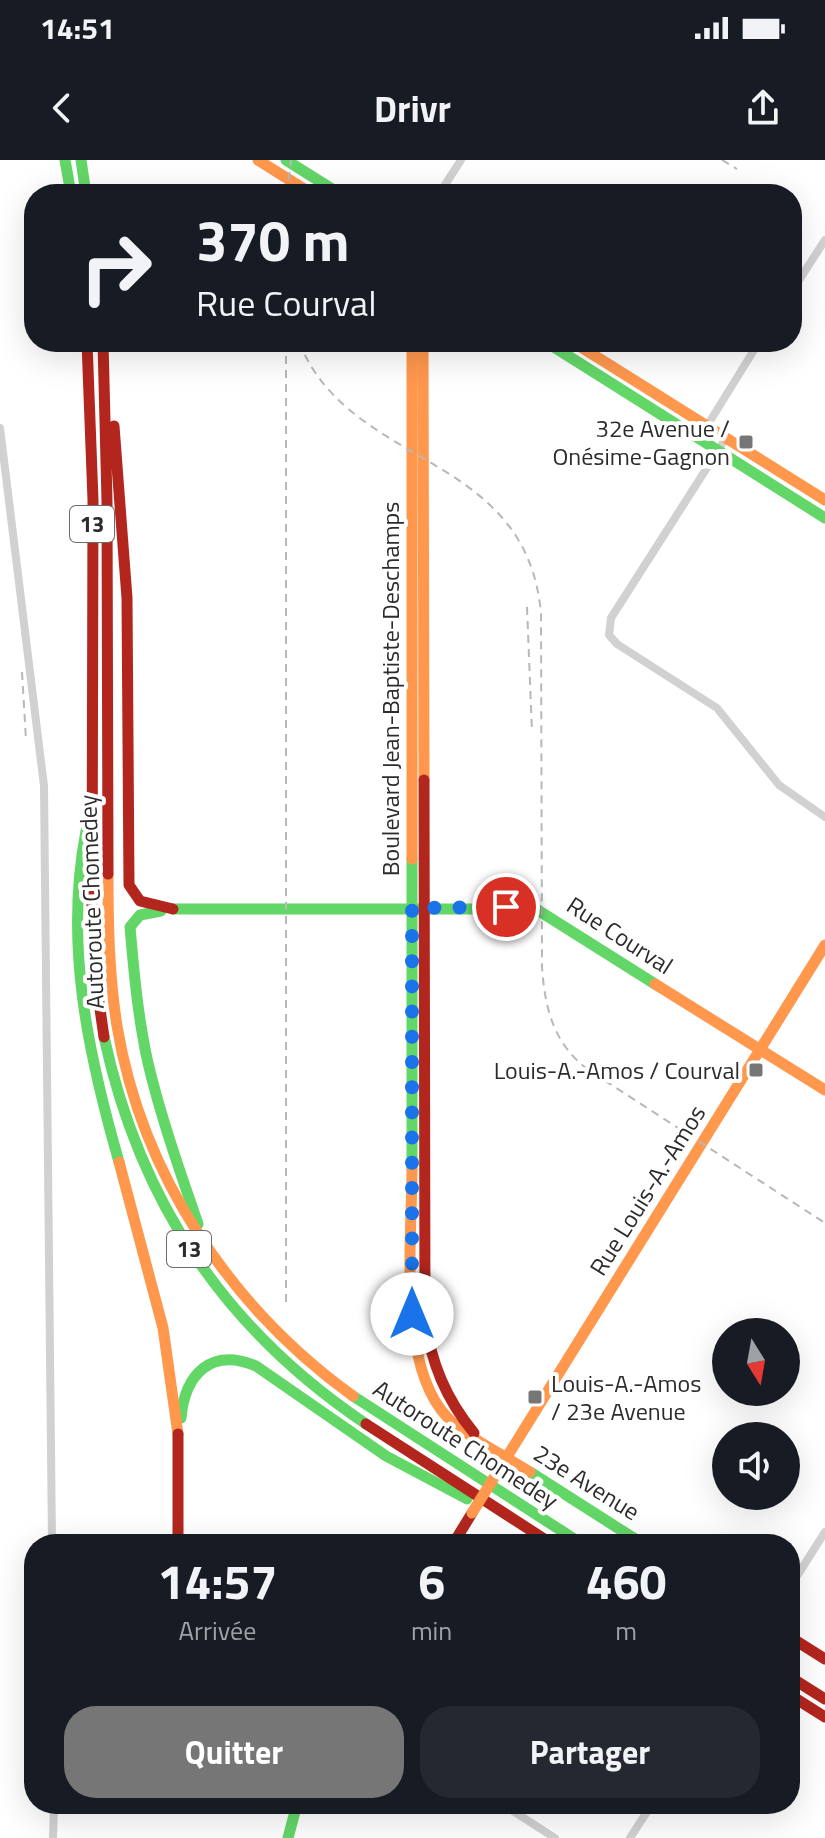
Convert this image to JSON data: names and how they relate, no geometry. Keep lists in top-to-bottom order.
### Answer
{
  "streets": {
    "main road": [
      "13",
      "Boulevard Jean-Baptiste-Deschamps",
      "Autoroute Chomedey",
      "Rue Courval",
      "Rue Louis-A.-Amos",
      "23e Avenue"
    ]
  },
  "crossings": [
    ["Boulevard Jean-Baptiste-Deschamps", "Rue Courval"],
    ["Boulevard Jean-Baptiste-Deschamps", "Rue Louis-A.-Amos"],
    ["Boulevard Jean-Baptiste-Deschamps", "23e Avenue"],
    ["Rue Courval", "Rue Louis-A.-Amos"],
    ["Rue Louis-A.-Amos", "23e Avenue"]
  ],
  "places": {
    "transit": ["32e Avenue / Onésime-Gagnon", "Louis-A.-Amos / Courval", "Louis-A.-Amos / 23e Avenue"]
  },
  "north": "bottom",
  "page": {
    "status": "14:51",
    "header": "Drivr",
    "turn": ["370 m", "Rue Courval"],
    "eta": [
      "14:57",
      "Arrivée",
      "6",
      "min",
      "460",
      "m"
    ],
    "buttons": ["Quitter", "Partager"]
  }
}
